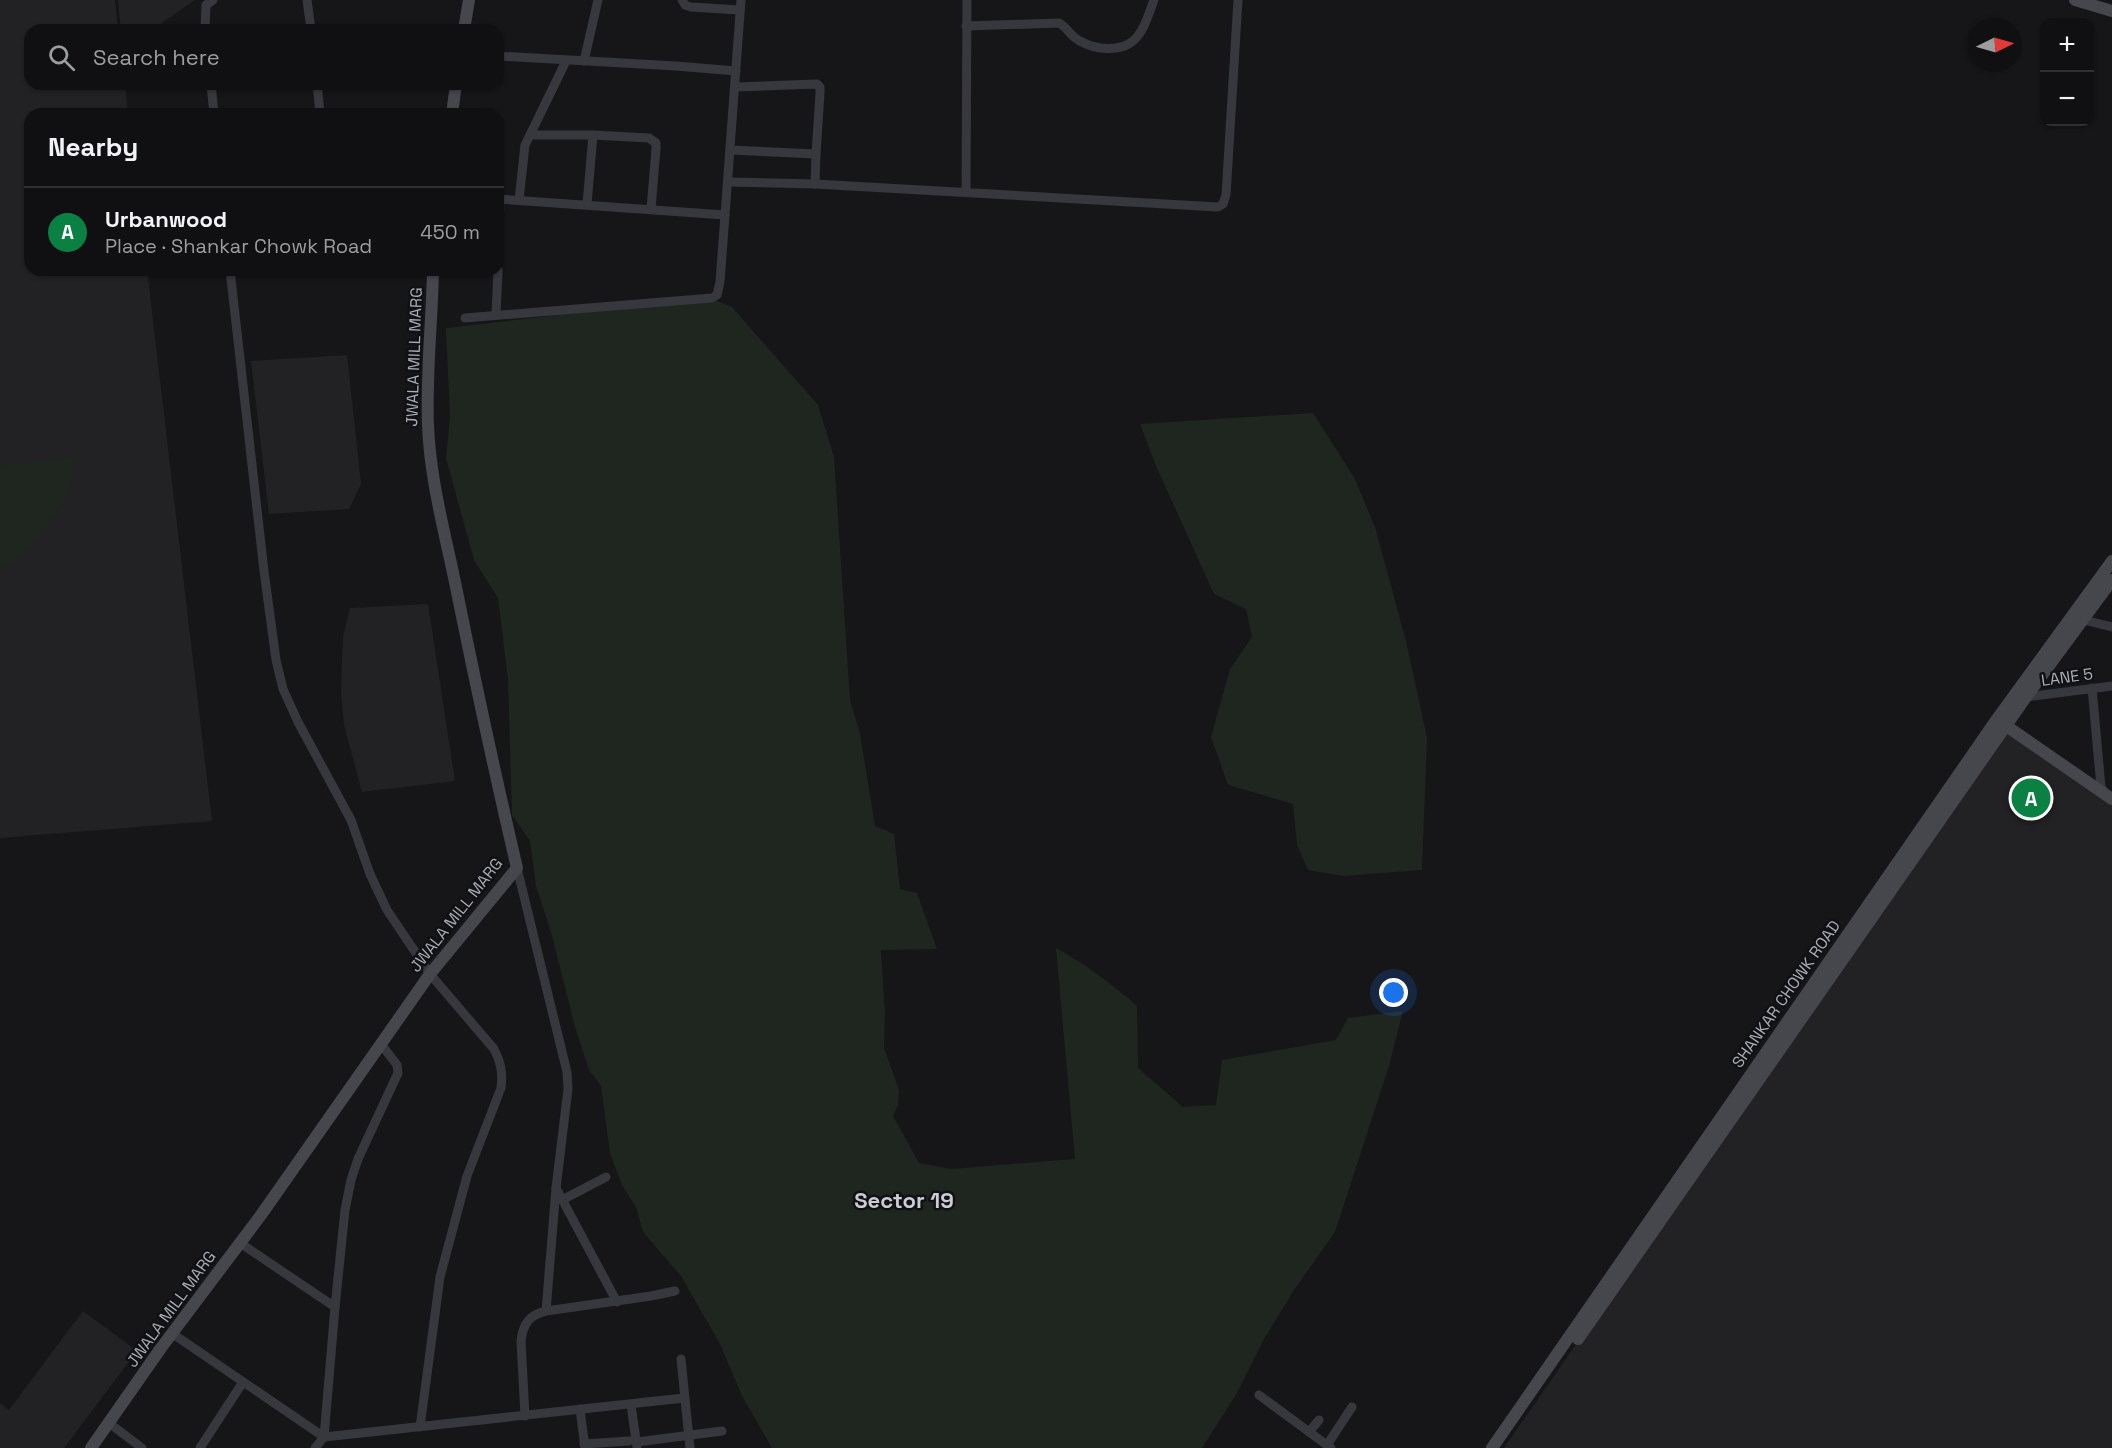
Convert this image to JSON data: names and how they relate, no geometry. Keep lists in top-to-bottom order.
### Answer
{
  "streets": {
    "main road": ["JWALA MILL MARG", "SHANKAR CHOWK ROAD"],
    "street": ["LANE 5"]
  },
  "crossings": [
    ["LANE 5", "SHANKAR CHOWK ROAD"]
  ],
  "districts": ["Sector 19"],
  "north": "right",
  "page": {
    "map_buttons": ["+", "−"],
    "search": "Search here",
    "heading": "Nearby",
    "list": [
      {
        "mark": "A",
        "name": "Urbanwood",
        "note": "Place · Shankar Chowk Road",
        "value": "450 m"
      }
    ],
    "pins": "A"
  }
}
